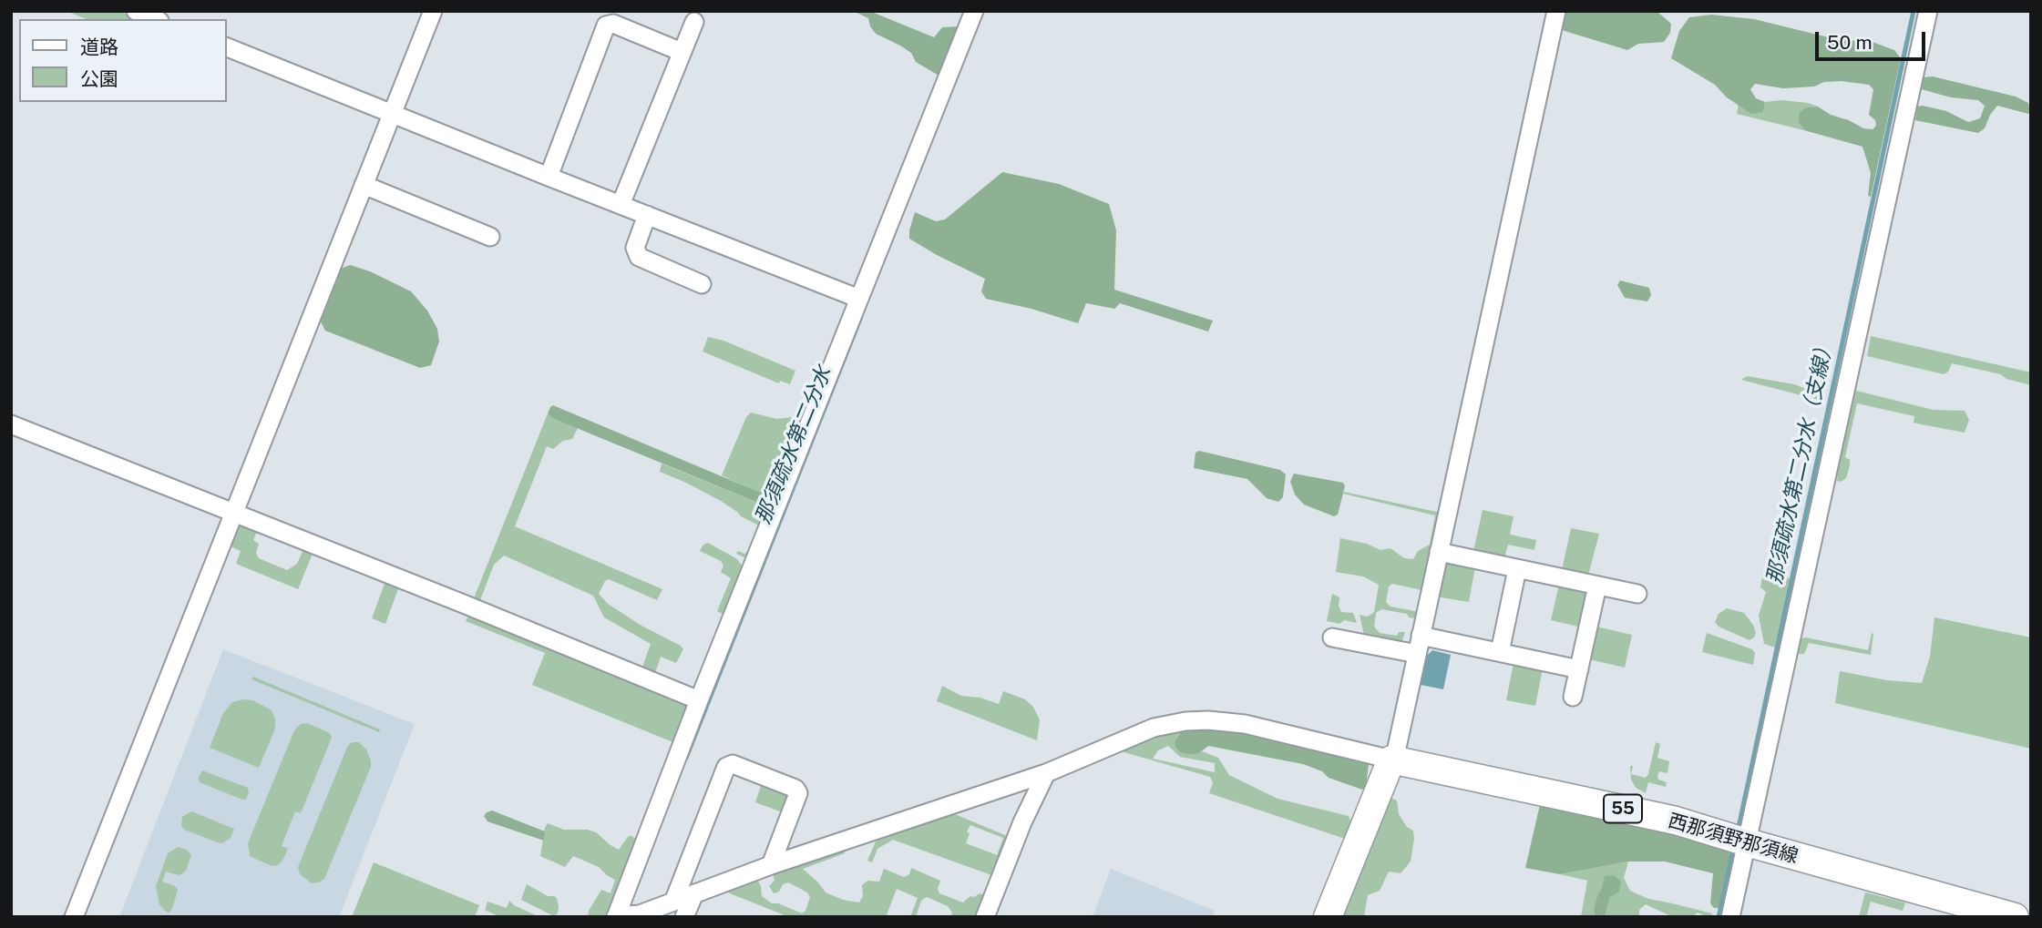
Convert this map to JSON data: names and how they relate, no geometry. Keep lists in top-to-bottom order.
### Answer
{
  "streets": {
    "main road": ["55", "西那須野那須線"]
  },
  "water": ["那須疏水第二分水", "那須疏水第二分水（支線）"],
  "legend": ["道路", "公園"],
  "scale_bar": "50 m"
}
